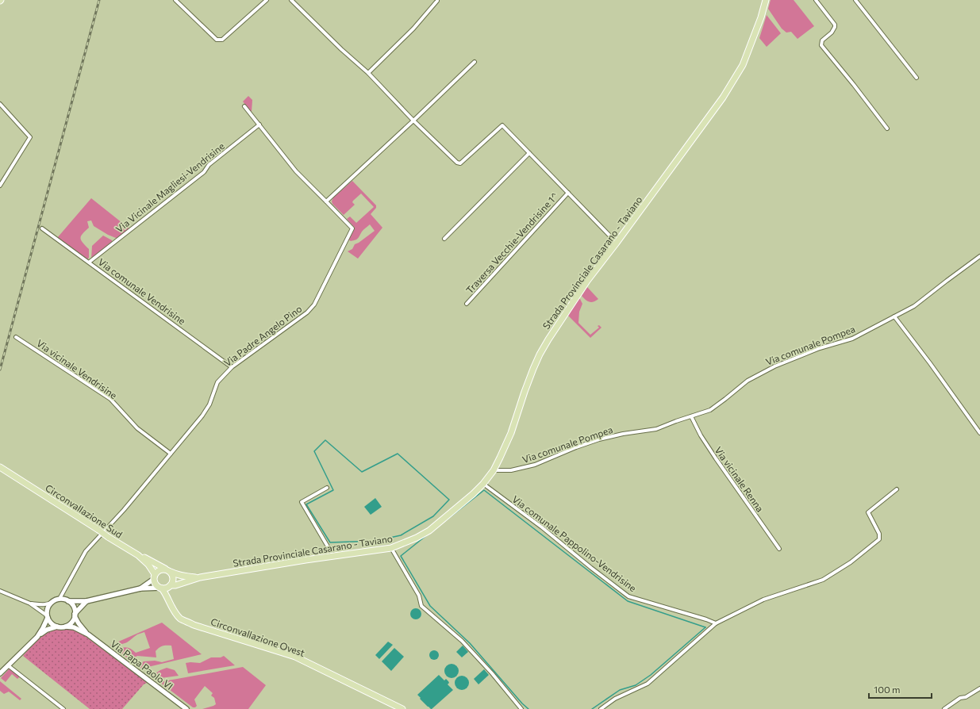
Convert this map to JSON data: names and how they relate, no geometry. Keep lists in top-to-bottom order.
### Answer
{
  "streets": {
    "main road": ["Strada Provinciale Casarano - Taviano", "Circonvallazione Sud", "Circonvallazione Ovest"],
    "street": [
      "Via Vicinale Magliesi-Vendrisine",
      "Traversa Vecchie-Vendrisine 1^",
      "Via comunale Vendrisine",
      "Via Padre Angelo Pino",
      "Via comunale Pompea",
      "Via vicinale Vendrisine",
      "Via vicinale Renna",
      "Via comunale Pappolino-Vendrisine",
      "Via Papa Paolo VI"
    ]
  },
  "crossings": [
    ["Via Vicinale Magliesi-Vendrisine", "Via comunale Vendrisine"],
    ["Strada Provinciale Casarano - Taviano", "Via comunale Pompea"],
    ["Strada Provinciale Casarano - Taviano", "Circonvallazione Sud"],
    ["Strada Provinciale Casarano - Taviano", "Via comunale Pappolino-Vendrisine"],
    ["Strada Provinciale Casarano - Taviano", "Circonvallazione Ovest"],
    ["Via comunale Vendrisine", "Via Padre Angelo Pino"],
    ["Via Padre Angelo Pino", "Via vicinale Vendrisine"],
    ["Via Padre Angelo Pino", "Via Papa Paolo VI"],
    ["Via comunale Pompea", "Via vicinale Renna"],
    ["Circonvallazione Sud", "Circonvallazione Ovest"]
  ],
  "scale_bar": "100 m"
}
